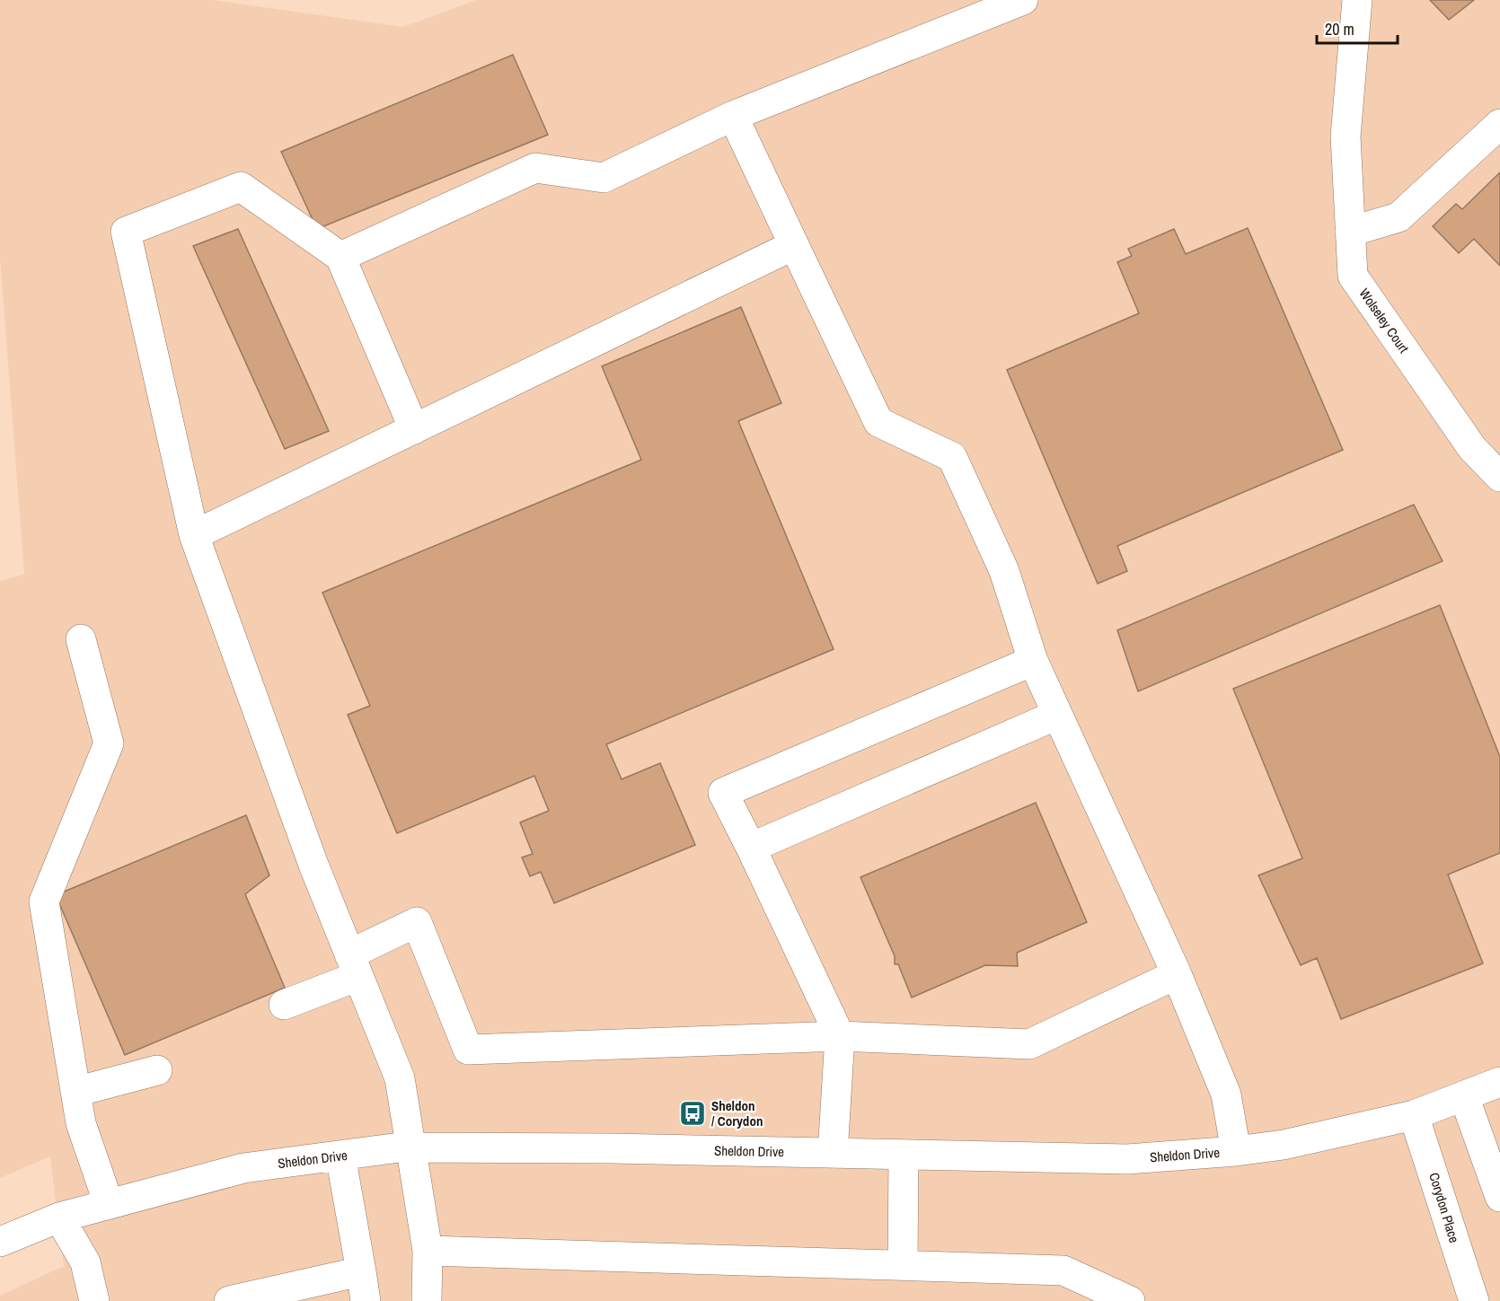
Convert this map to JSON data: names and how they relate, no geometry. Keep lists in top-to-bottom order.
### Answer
{
  "streets": {
    "street": ["Wolseley Court", "Sheldon Drive", "Corydon Place"]
  },
  "crossings": [
    ["Sheldon Drive", "Corydon Place"]
  ],
  "places": {
    "bus stop": ["Sheldon / Corydon"]
  },
  "scale_bar": "20 m"
}
